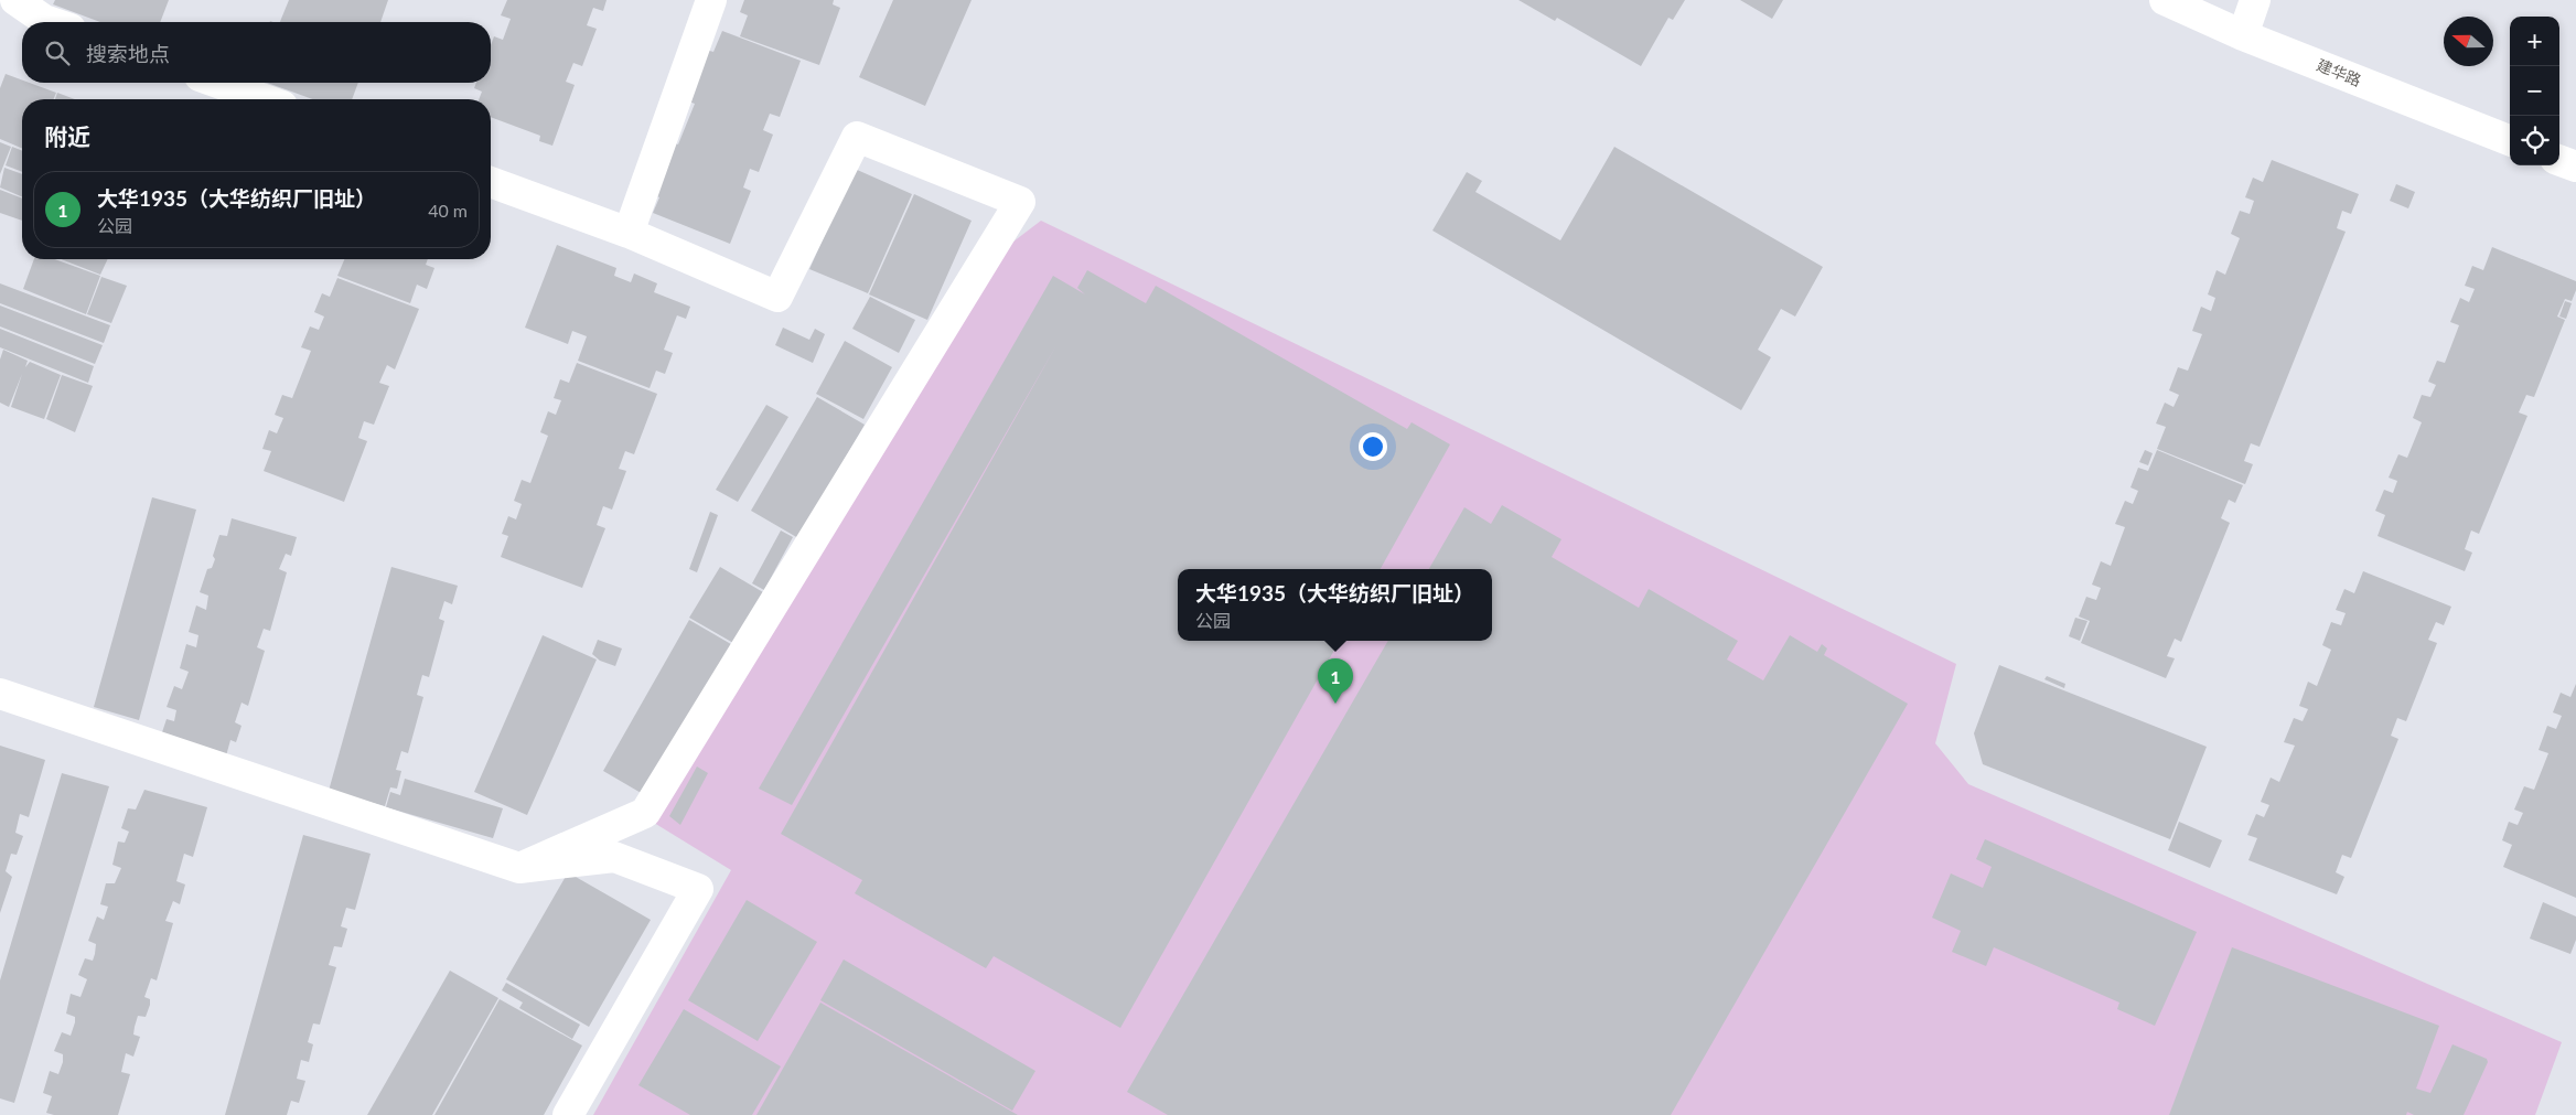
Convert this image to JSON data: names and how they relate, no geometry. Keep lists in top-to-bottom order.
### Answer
{
  "streets": {
    "street": ["建华路"]
  },
  "north": "left",
  "page": {
    "map_buttons": ["+", "−"],
    "search": "搜索地点",
    "heading": "附近",
    "list": [
      {
        "mark": "1",
        "name": "大华1935（大华纺织厂旧址）",
        "note": "公园",
        "value": "40 m"
      }
    ],
    "popup": ["大华1935（大华纺织厂旧址）", "公园"],
    "pins": "1"
  }
}
